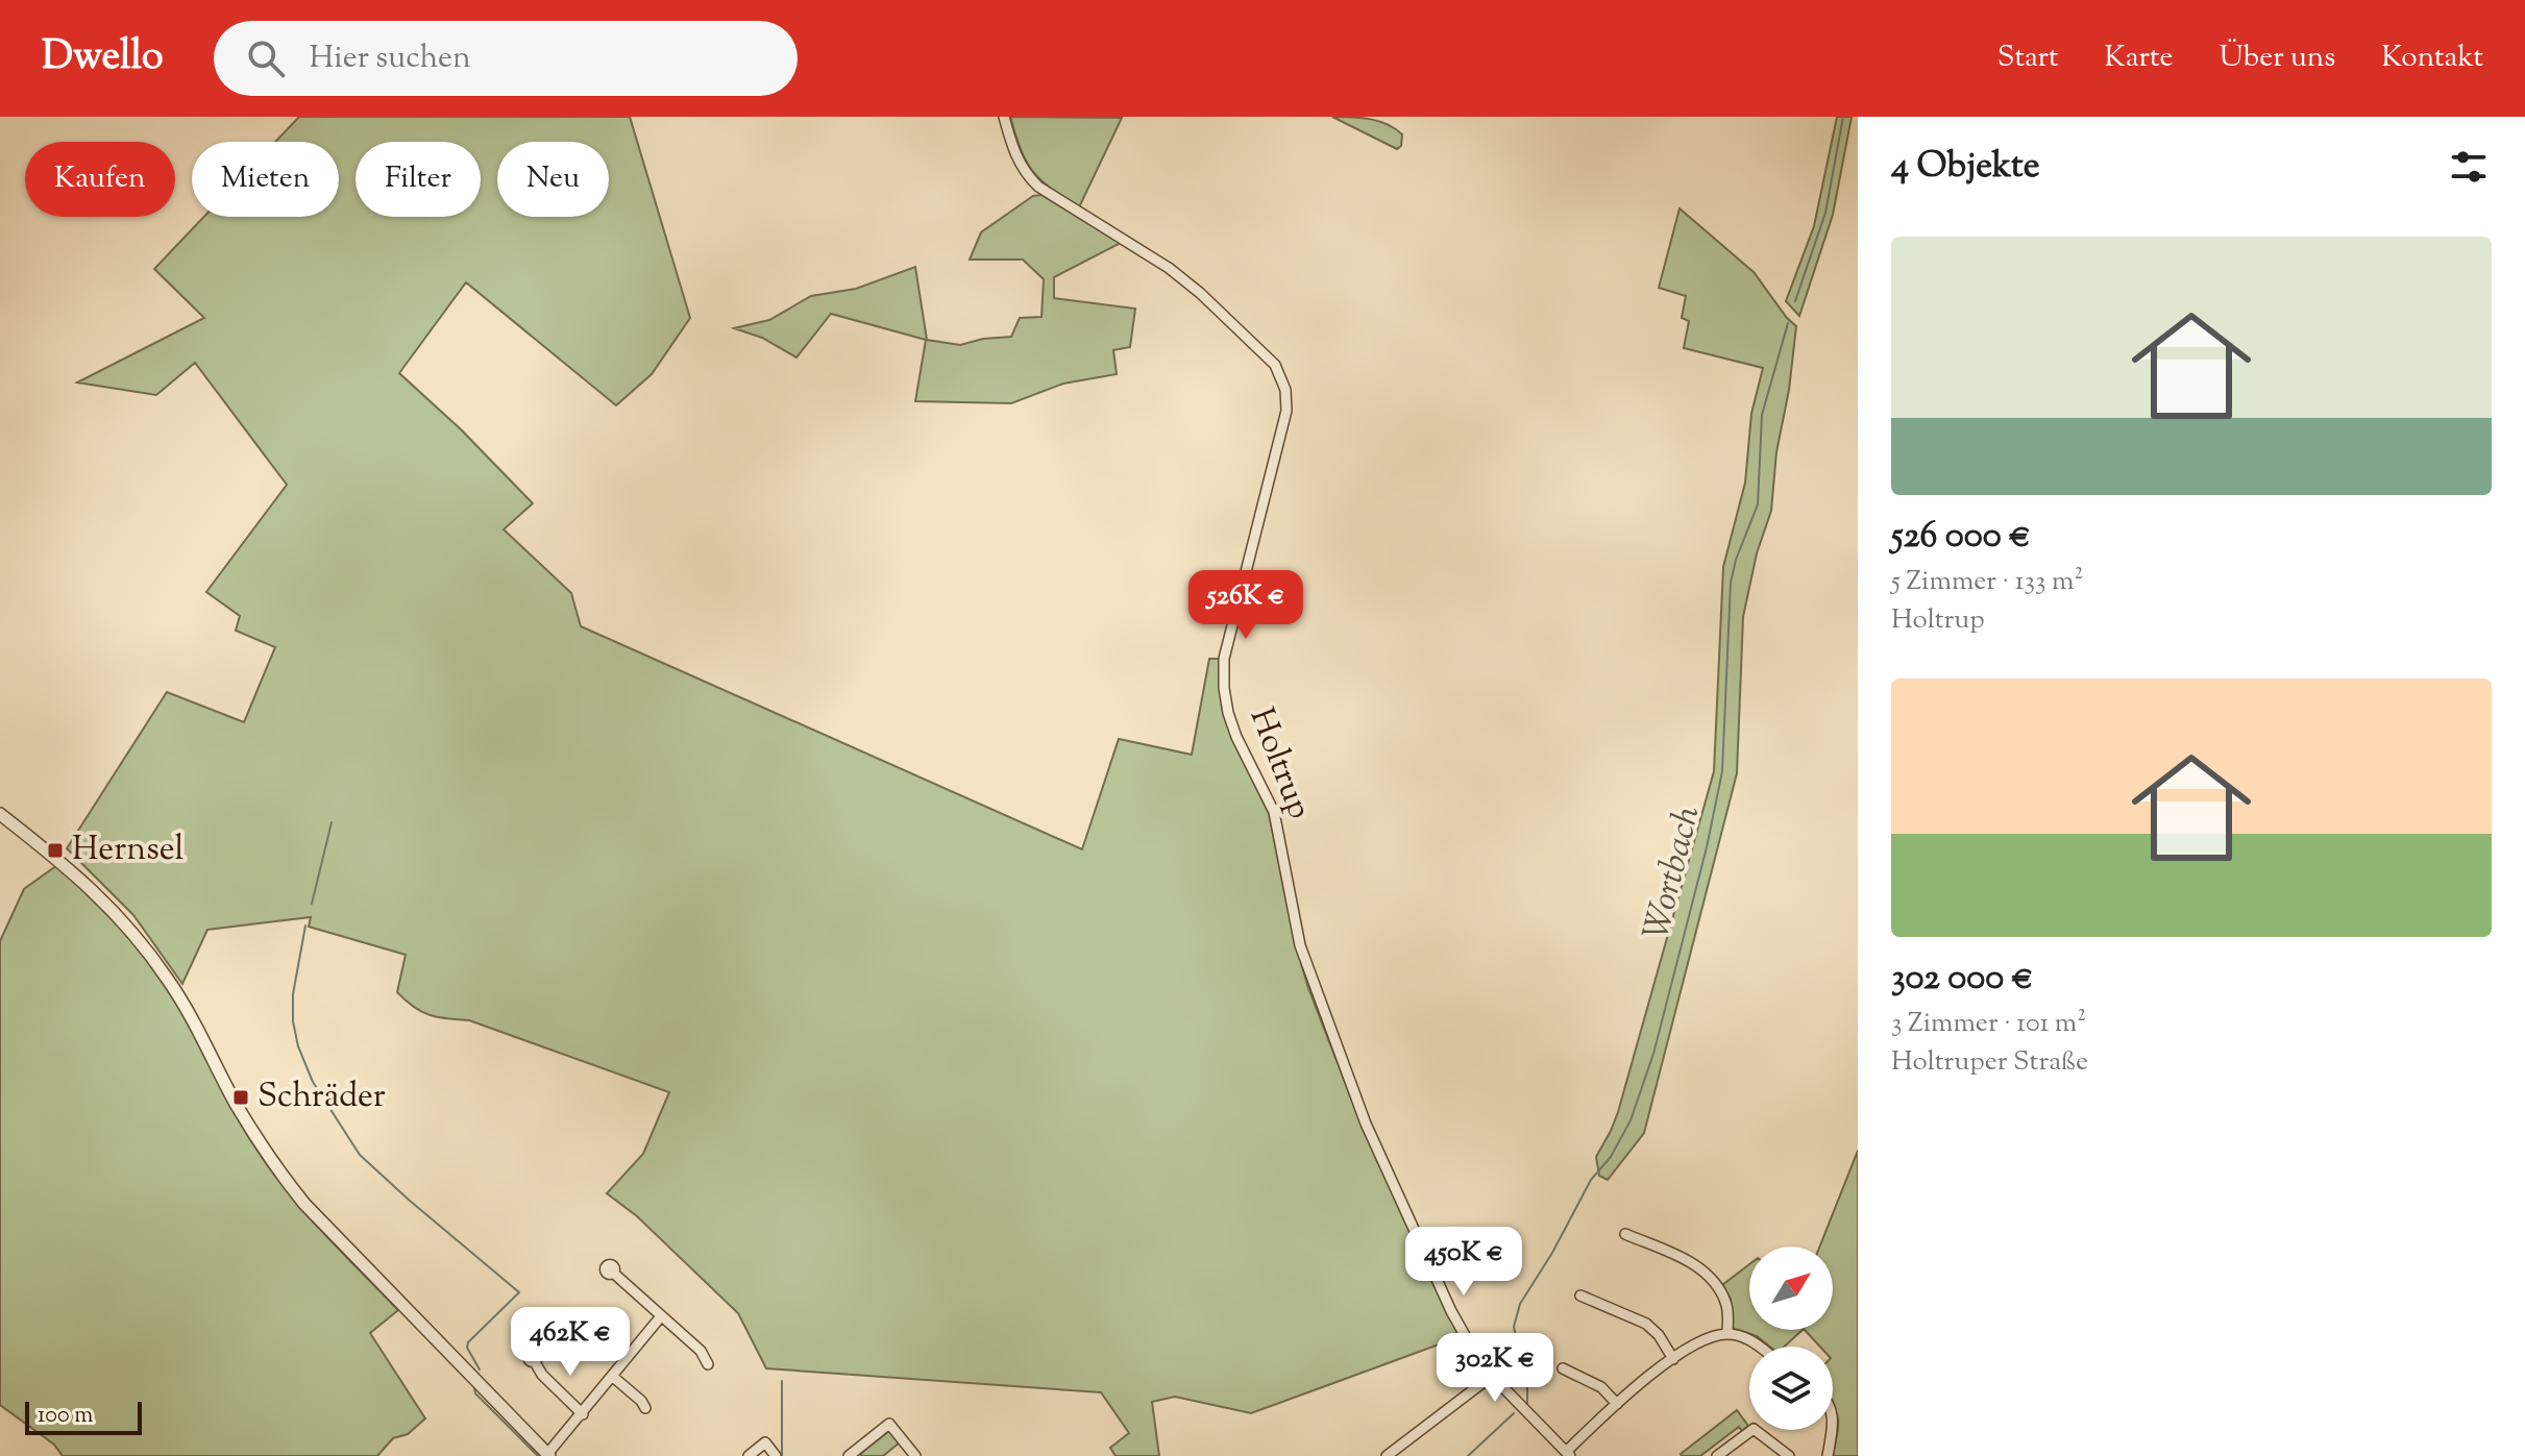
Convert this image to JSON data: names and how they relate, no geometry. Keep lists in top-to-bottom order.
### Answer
{
  "streets": {
    "street": ["Holtrup"]
  },
  "water": ["Wortbach"],
  "places": {
    "transit": ["Hernsel", "Schräder"]
  },
  "scale_bar": "100 m",
  "north": "top right",
  "page": {
    "header": "Dwello",
    "search": "Hier suchen",
    "nav": [
      "Start",
      "Karte",
      "Über uns",
      "Kontakt"
    ],
    "heading": "4 Objekte",
    "chip": [
      "Kaufen",
      "Mieten",
      "Filter",
      "Neu"
    ],
    "list": [
      {
        "name": "526 000 €",
        "note": "5 Zimmer · 133 m² · Holtrup"
      },
      {
        "name": "302 000 €",
        "note": "3 Zimmer · 101 m² · Holtruper Straße"
      }
    ],
    "price": [
      "526K €",
      "450K €",
      "462K €",
      "302K €"
    ],
    "scale": "100 m"
  }
}
